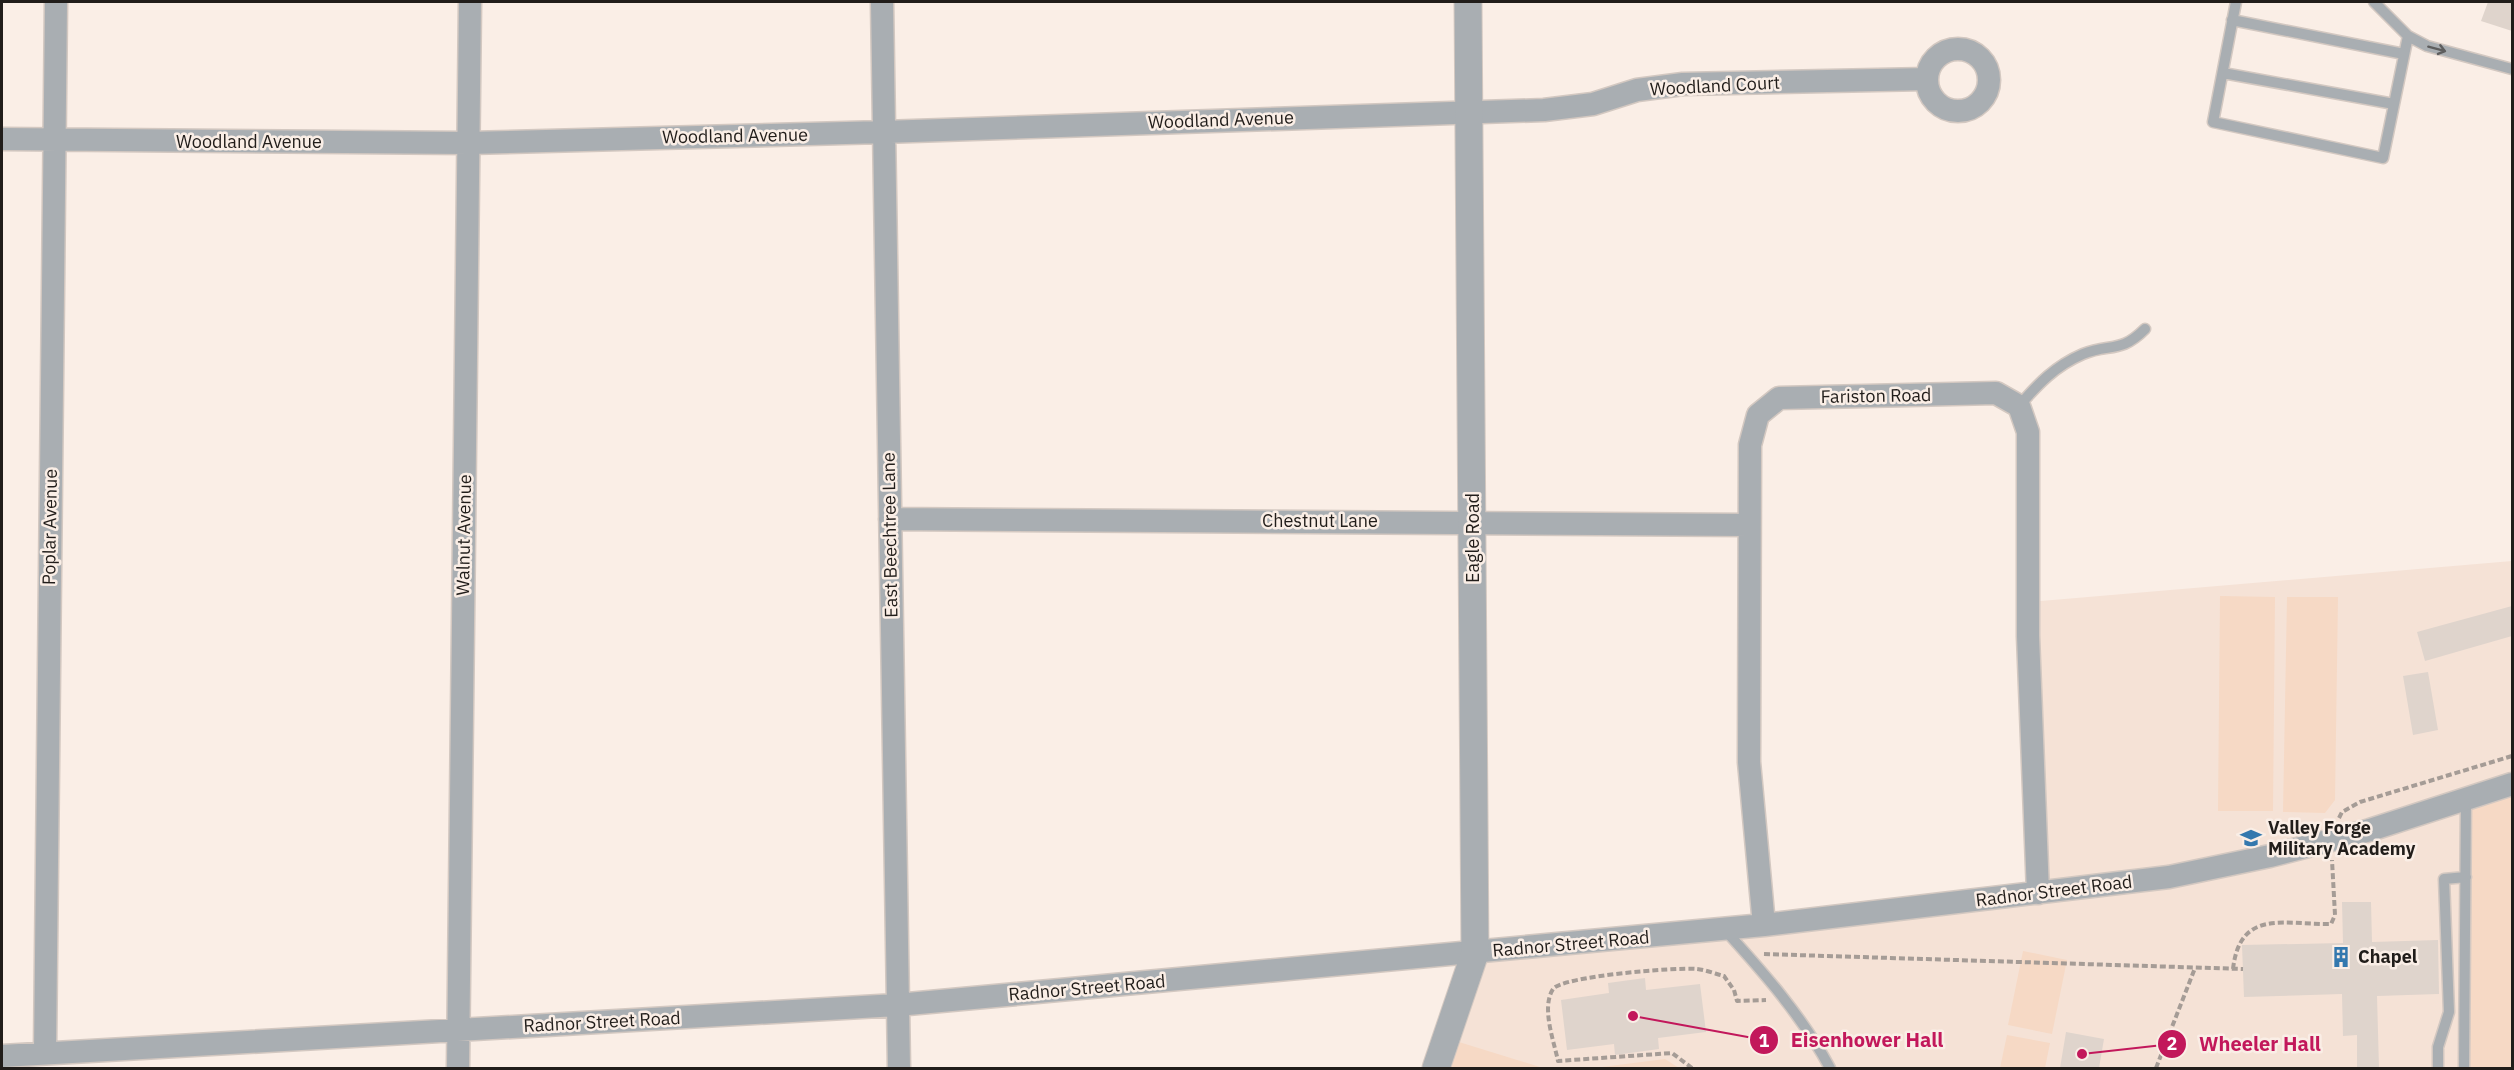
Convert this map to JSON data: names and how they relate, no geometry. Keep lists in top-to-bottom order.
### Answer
{
  "streets": {
    "street": [
      "Woodland Court",
      "Woodland Avenue",
      "Fariston Road",
      "Chestnut Lane",
      "Poplar Avenue",
      "Walnut Avenue",
      "East Beechtree Lane",
      "Eagle Road",
      "Radnor Street Road"
    ]
  },
  "crossings": [
    ["Woodland Court", "Woodland Avenue"],
    ["Woodland Court", "Eagle Road"],
    ["Woodland Avenue", "Poplar Avenue"],
    ["Woodland Avenue", "Walnut Avenue"],
    ["Woodland Avenue", "East Beechtree Lane"],
    ["Woodland Avenue", "Eagle Road"],
    ["Fariston Road", "Chestnut Lane"],
    ["Fariston Road", "Radnor Street Road"],
    ["Chestnut Lane", "East Beechtree Lane"],
    ["Chestnut Lane", "Eagle Road"],
    ["Poplar Avenue", "Radnor Street Road"],
    ["Walnut Avenue", "Radnor Street Road"],
    ["East Beechtree Lane", "Radnor Street Road"],
    ["Eagle Road", "Radnor Street Road"]
  ],
  "places": {
    "school or university": ["Valley Forge Military Academy"],
    "building": ["Chapel"],
    "other": ["Eisenhower Hall", "Wheeler Hall"]
  }
}
